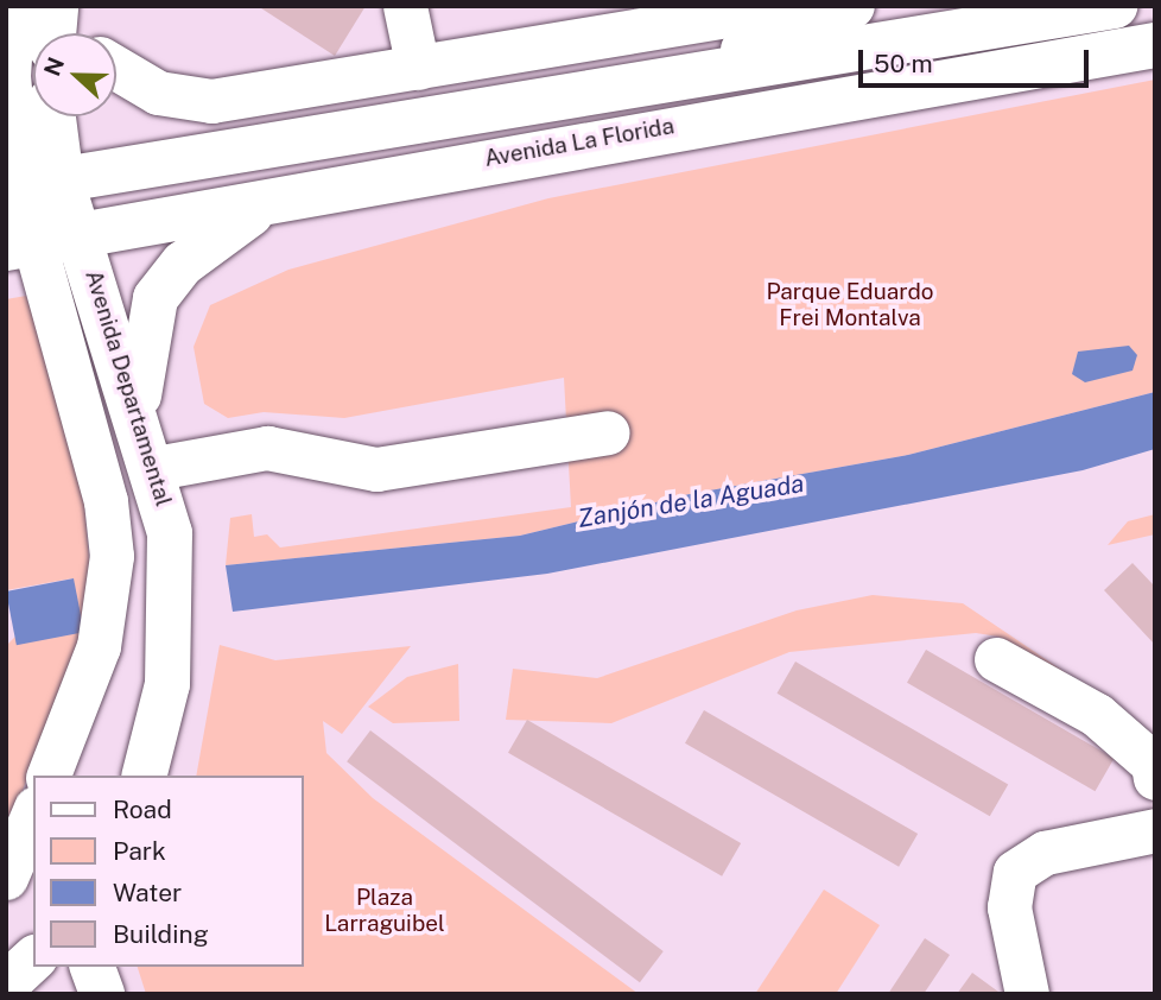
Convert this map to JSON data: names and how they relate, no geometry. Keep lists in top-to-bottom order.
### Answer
{
  "streets": {
    "main road": ["Avenida La Florida", "Avenida Departamental"]
  },
  "crossings": [
    ["Avenida La Florida", "Avenida Departamental"]
  ],
  "water": ["Zanjón de la Aguada"],
  "parks": ["Parque Eduardo Frei Montalva", "Plaza Larraguibel"],
  "legend": [
    "Road",
    "Park",
    "Water",
    "Building"
  ],
  "scale_bar": "50 m",
  "north": "left"
}
